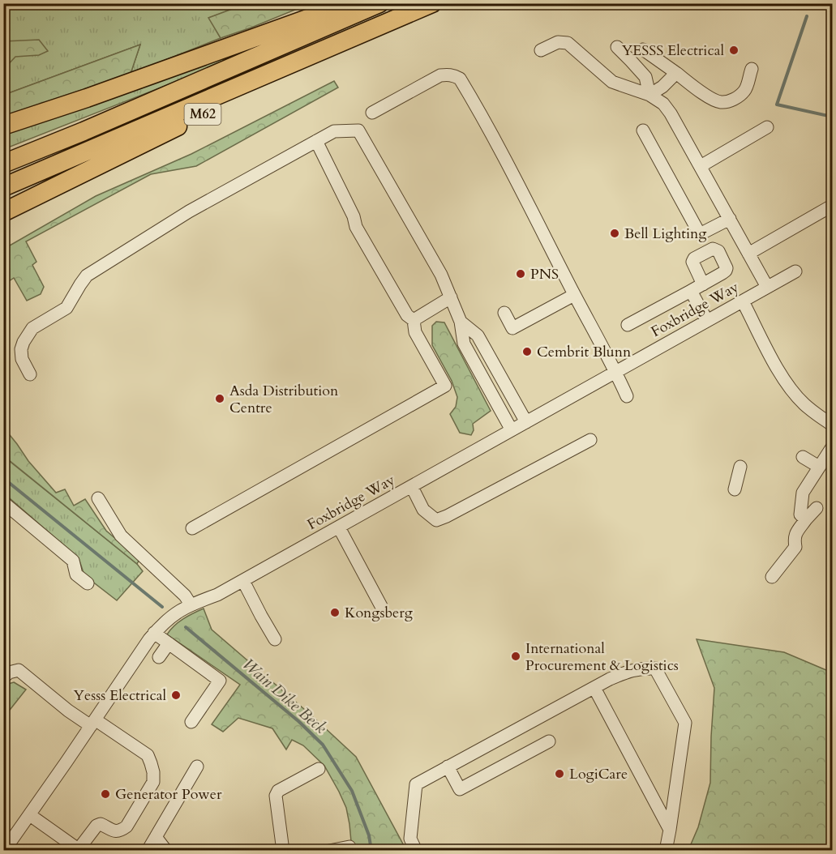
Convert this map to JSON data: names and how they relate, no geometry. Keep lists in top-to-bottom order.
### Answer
{
  "streets": {
    "highway": ["M62"],
    "street": ["Foxbridge Way"]
  },
  "water": ["Wain Dike Beck"],
  "places": [
    "YESSS Electrical",
    "Bell Lighting",
    "PNS",
    "Cembrit Blunn",
    "Asda Distribution Centre",
    "Kongsberg",
    "International Procurement & Logistics",
    "Yesss Electrical",
    "LogiCare",
    "Generator Power"
  ]
}
